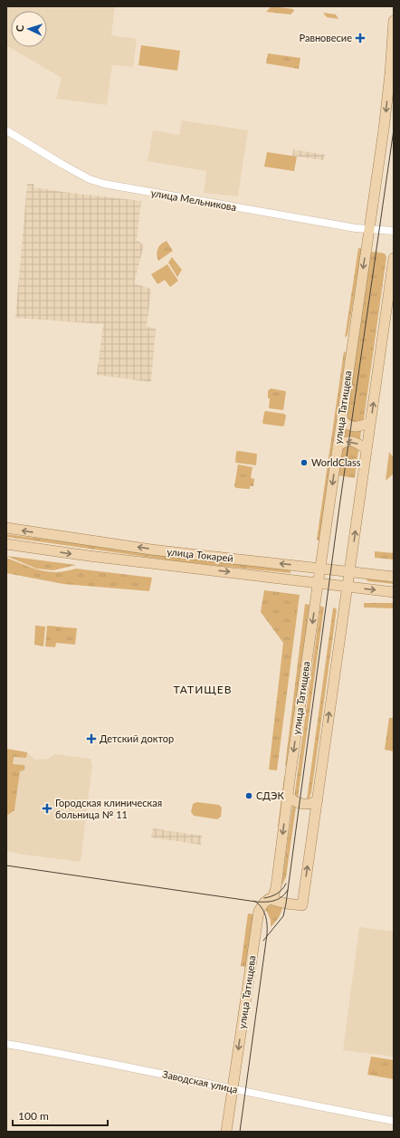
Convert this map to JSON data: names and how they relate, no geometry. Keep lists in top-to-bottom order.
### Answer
{
  "streets": {
    "main road": ["улица Татищева", "улица Токарей"],
    "street": ["улица Мельникова", "Заводская улица"]
  },
  "crossings": [
    ["улица Мельникова", "улица Татищева"],
    ["улица Татищева", "улица Токарей"],
    ["улица Татищева", "Заводская улица"]
  ],
  "districts": ["ТАТИЩЕВ"],
  "places": {
    "health": ["Равновесие", "Детский доктор", "Городская клиническая больница № 11"],
    "other": ["WorldClass", "СДЭК"]
  },
  "scale_bar": "100 m",
  "north": "left"
}
